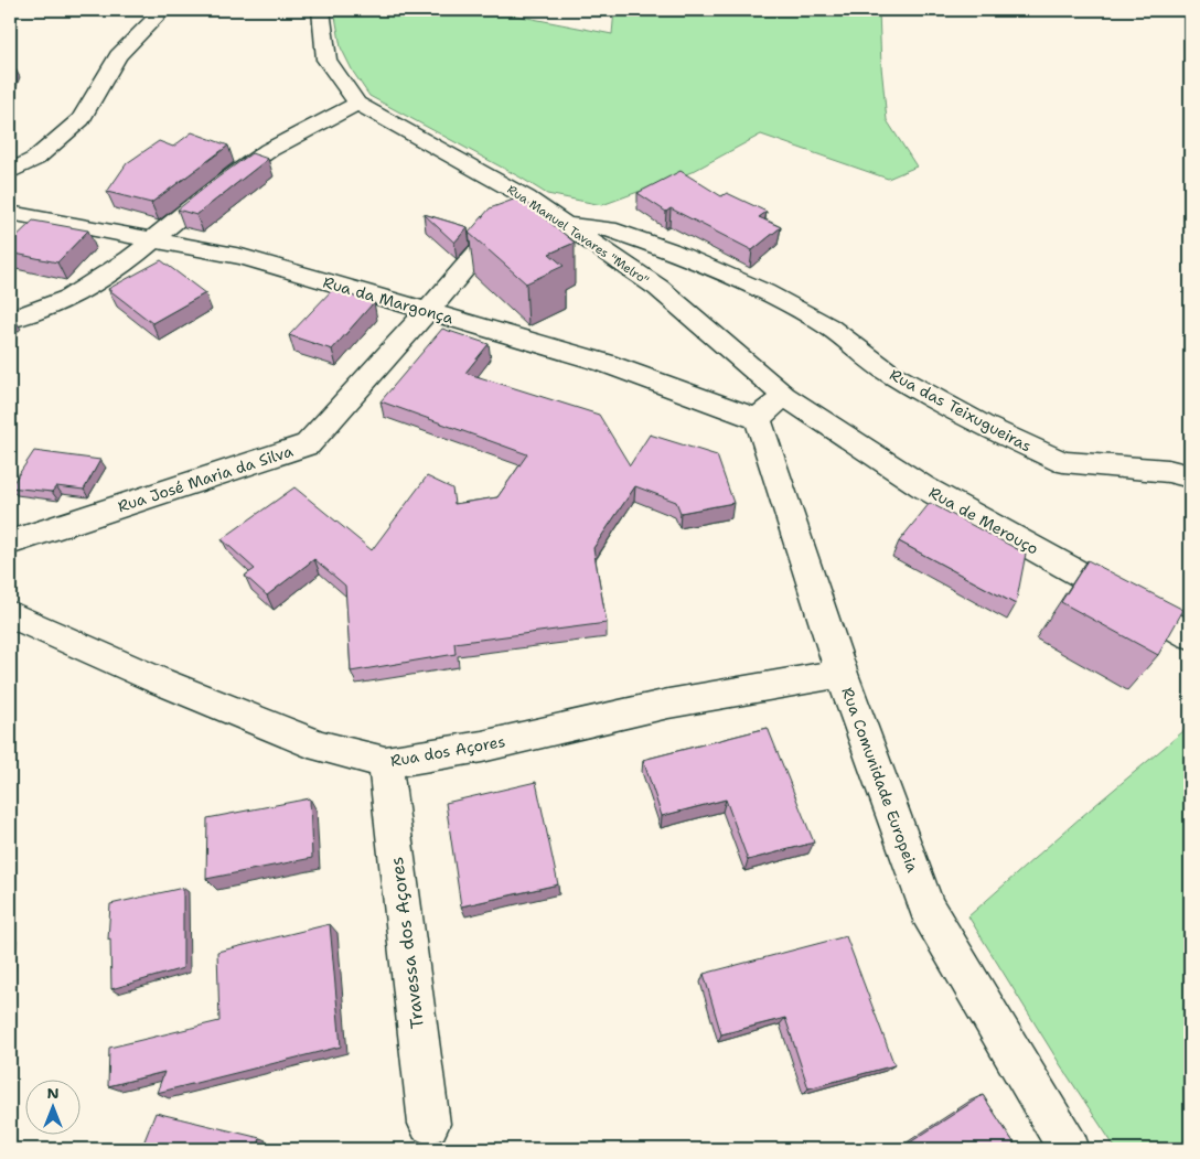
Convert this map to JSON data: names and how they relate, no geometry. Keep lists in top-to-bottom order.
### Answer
{
  "streets": {
    "street": [
      "Rua Manuel Tavares \"Melro\"",
      "Rua da Margonça",
      "Rua das Teixugueiras",
      "Rua José Maria da Silva",
      "Rua de Merouço",
      "Rua dos Açores",
      "Rua Comunidade Europeia",
      "Travessa dos Açores"
    ]
  },
  "crossings": [
    ["Rua Manuel Tavares \"Melro\"", "Rua das Teixugueiras"],
    ["Rua Manuel Tavares \"Melro\"", "Rua José Maria da Silva"],
    ["Rua Manuel Tavares \"Melro\"", "Rua de Merouço"],
    ["Rua da Margonça", "Rua José Maria da Silva"],
    ["Rua da Margonça", "Rua Comunidade Europeia"],
    ["Rua dos Açores", "Rua Comunidade Europeia"],
    ["Rua dos Açores", "Travessa dos Açores"]
  ],
  "north": "top"
}
